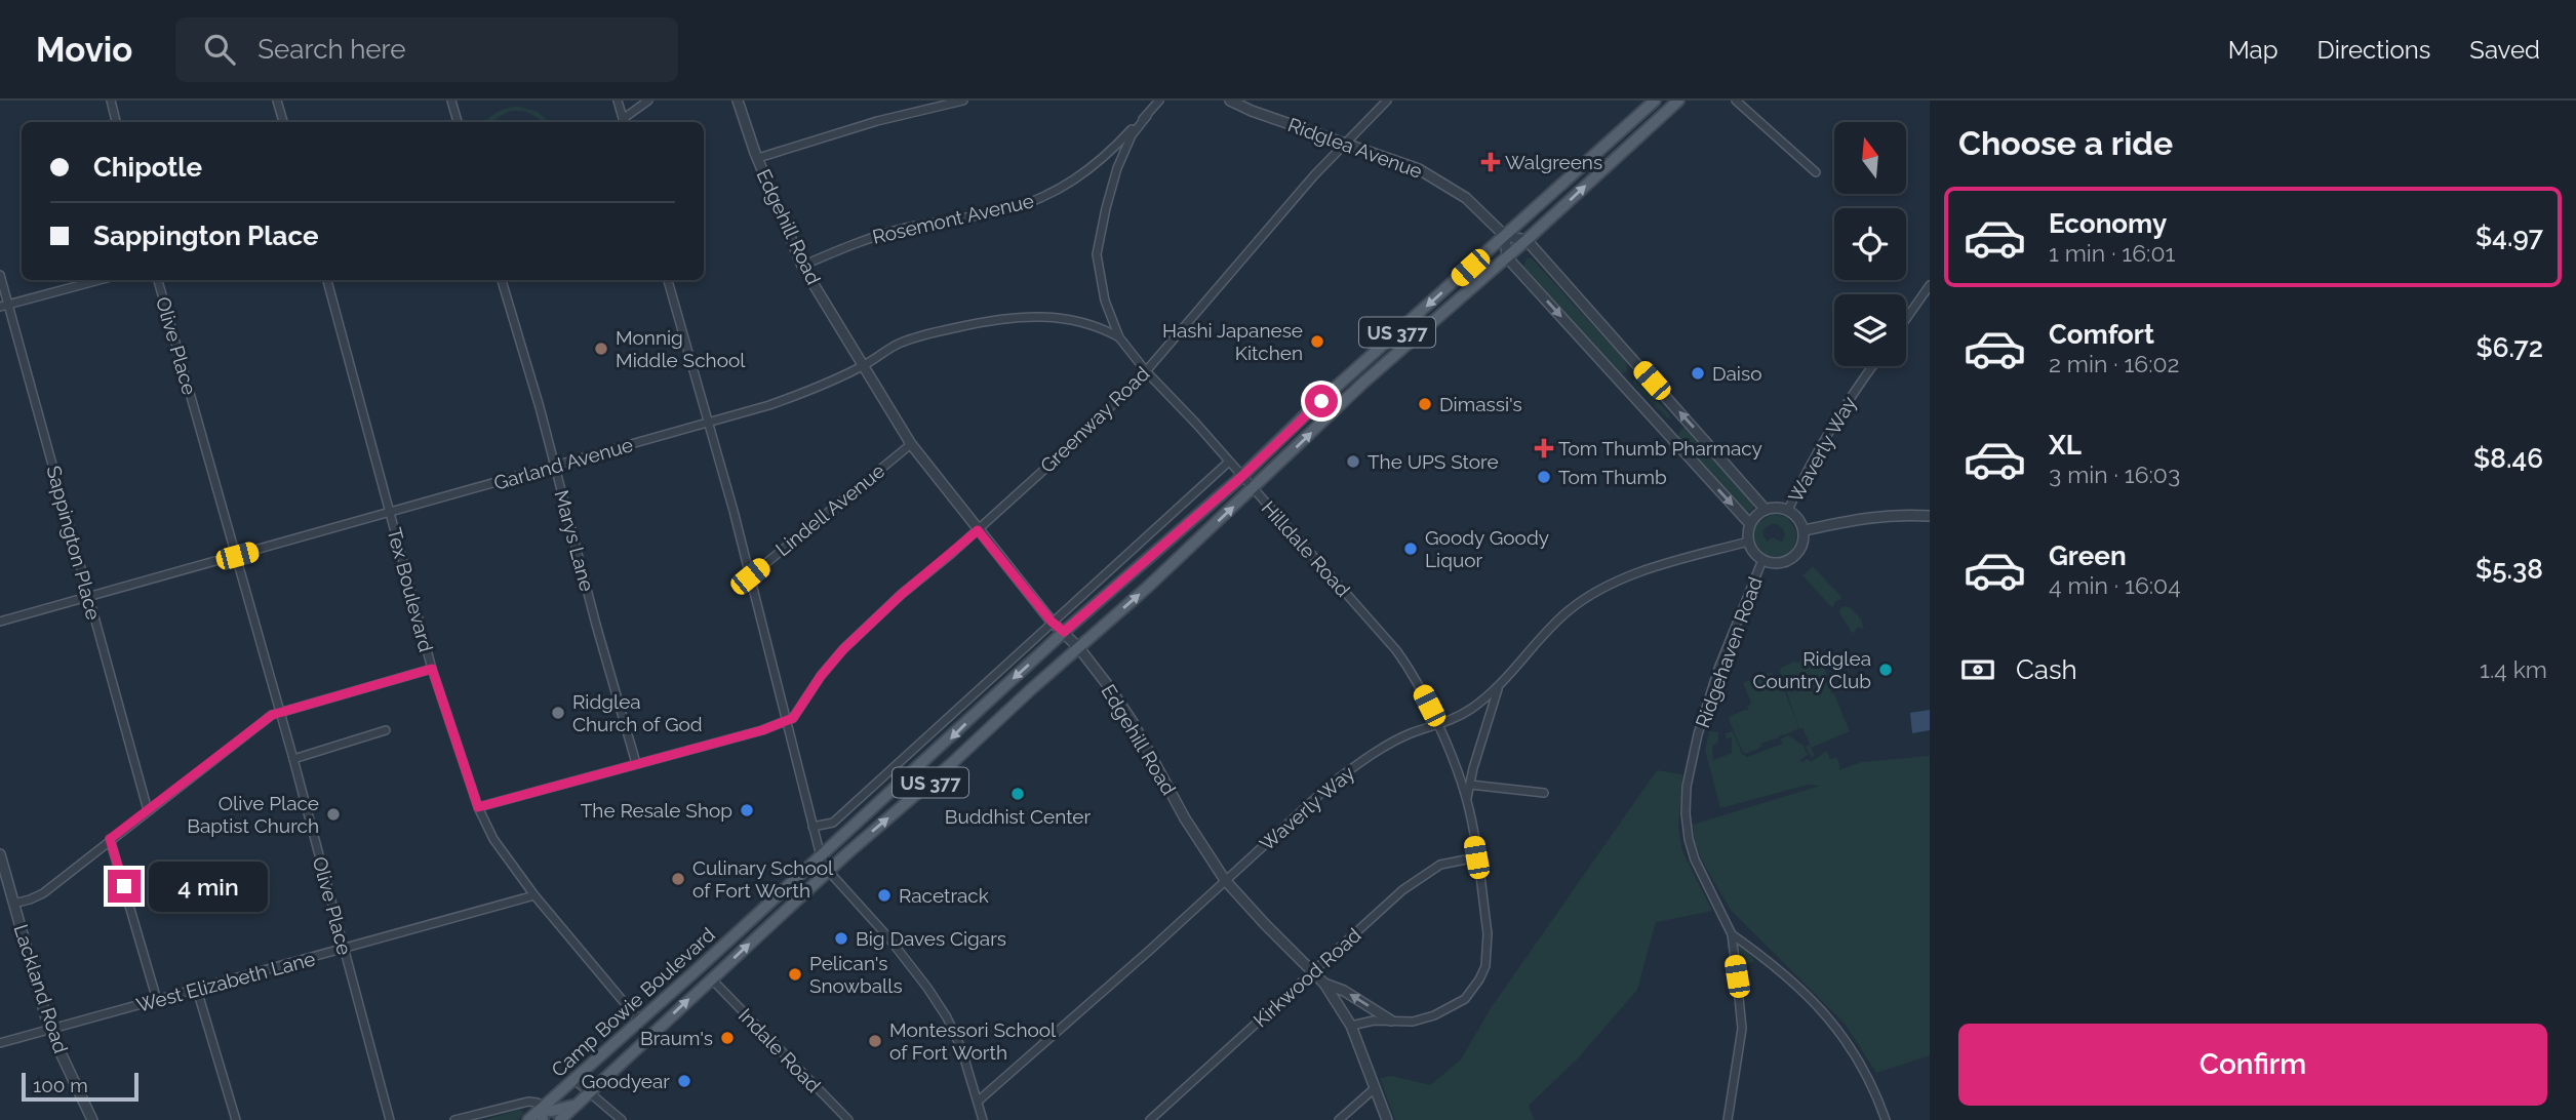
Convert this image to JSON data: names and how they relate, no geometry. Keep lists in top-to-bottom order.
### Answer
{
  "streets": {
    "main road": ["US 377", "Camp Bowie Boulevard"],
    "street": [
      "Ridglea Avenue",
      "Rosemont Avenue",
      "Edgehill Road",
      "Olive Place",
      "Greenway Road",
      "Waverly Way",
      "Garland Avenue",
      "Lindell Avenue",
      "Marys Lane",
      "Sappington Place",
      "Hilldale Road",
      "Tex Boulevard",
      "Ridgehaven Road",
      "Kirkwood Road",
      "West Elizabeth Lane",
      "Lackland Road",
      "Indale Road"
    ]
  },
  "crossings": [
    ["Ridglea Avenue", "Greenway Road"],
    ["Ridglea Avenue", "Camp Bowie Boulevard"],
    ["Rosemont Avenue", "Edgehill Road"],
    ["Rosemont Avenue", "Hilldale Road"],
    ["Edgehill Road", "Greenway Road"],
    ["Edgehill Road", "Waverly Way"],
    ["Edgehill Road", "Garland Avenue"],
    ["Edgehill Road", "Lindell Avenue"],
    ["Edgehill Road", "Hilldale Road"],
    ["Edgehill Road", "Kirkwood Road"],
    ["Edgehill Road", "Camp Bowie Boulevard"],
    ["Olive Place", "Garland Avenue"],
    ["Olive Place", "West Elizabeth Lane"],
    ["Greenway Road", "Hilldale Road"],
    ["Waverly Way", "Hilldale Road"],
    ["Waverly Way", "Ridgehaven Road"],
    ["Garland Avenue", "Marys Lane"],
    ["Garland Avenue", "Sappington Place"],
    ["Garland Avenue", "Hilldale Road"],
    ["Garland Avenue", "Tex Boulevard"],
    ["Hilldale Road", "Kirkwood Road"],
    ["Hilldale Road", "Camp Bowie Boulevard"],
    ["Tex Boulevard", "West Elizabeth Lane"],
    ["Tex Boulevard", "Camp Bowie Boulevard"],
    ["West Elizabeth Lane", "Lackland Road"],
    ["Camp Bowie Boulevard", "Indale Road"]
  ],
  "places": {
    "health": ["Walgreens", "Tom Thumb Pharmacy"],
    "other": [
      "Hashi Japanese Kitchen",
      "Monnig Middle School",
      "Daiso",
      "Dimassi's",
      "The UPS Store",
      "Tom Thumb",
      "Goody Goody Liquor",
      "Ridglea Country Club",
      "Ridglea Church of God",
      "Buddhist Center",
      "The Resale Shop",
      "Olive Place Baptist Church",
      "Culinary School of Fort Worth",
      "Racetrack",
      "Big Daves Cigars",
      "Pelican's Snowballs",
      "Braum's",
      "Montessori School of Fort Worth",
      "Goodyear"
    ]
  },
  "scale_bar": "100 m",
  "north": "top",
  "page": {
    "header": "Movio",
    "search": "Search here",
    "nav": ["Map", "Directions", "Saved"],
    "heading": "Choose a ride",
    "banner": ["Chipotle", "Sappington Place"],
    "list": [
      {
        "name": "Economy",
        "note": "1 min · 16:01",
        "value": "$4.97"
      },
      {
        "name": "Comfort",
        "note": "2 min · 16:02",
        "value": "$6.72"
      },
      {
        "name": "XL",
        "note": "3 min · 16:03",
        "value": "$8.46"
      },
      {
        "name": "Green",
        "note": "4 min · 16:04",
        "value": "$5.38"
      }
    ],
    "pay": ["Cash", "1.4 km"],
    "bubble": "4 min",
    "buttons": "Confirm",
    "scale": "100 m"
  }
}
